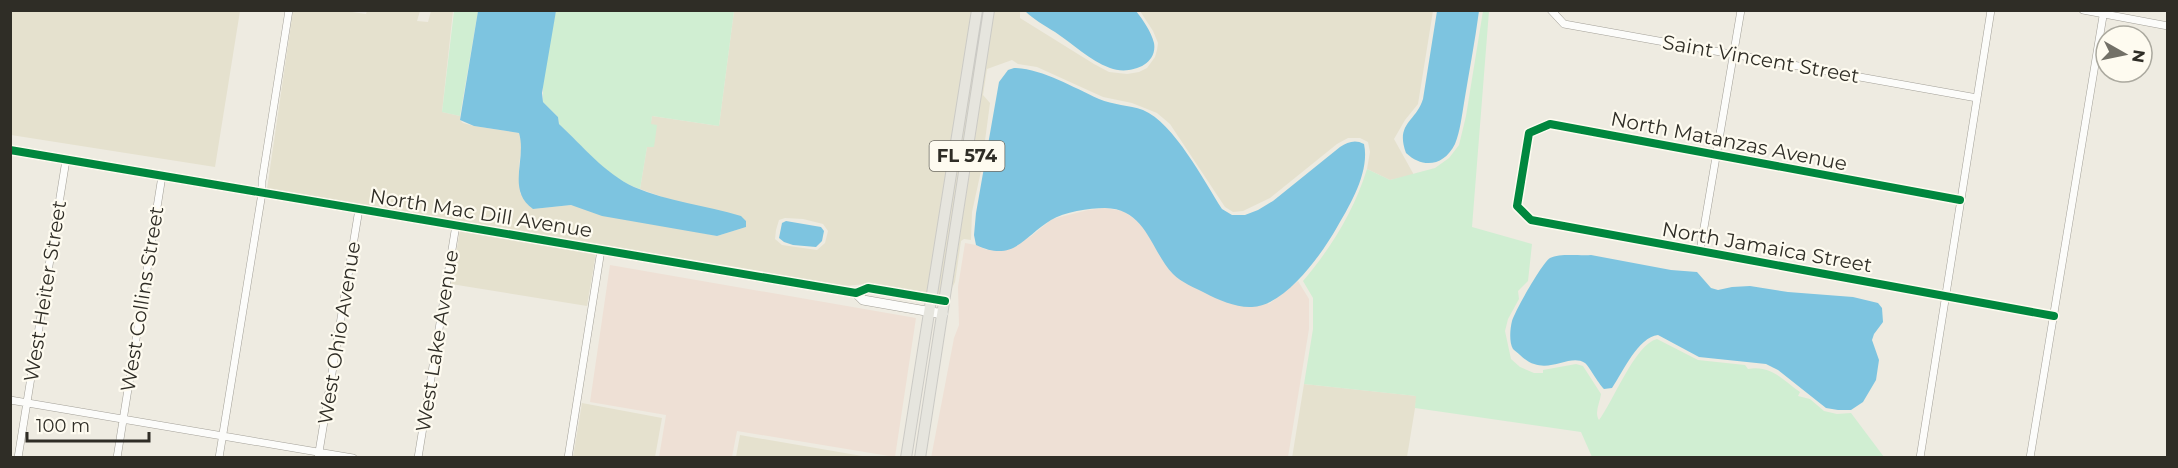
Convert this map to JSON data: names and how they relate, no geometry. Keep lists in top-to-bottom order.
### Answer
{
  "streets": {
    "main road": ["FL 574"],
    "street": [
      "Saint Vincent Street",
      "North Matanzas Avenue",
      "North Mac Dill Avenue",
      "North Jamaica Street",
      "West Heiter Street",
      "West Collins Street",
      "West Ohio Avenue",
      "West Lake Avenue"
    ]
  },
  "crossings": [
    ["North Matanzas Avenue", "North Jamaica Street"],
    ["FL 574", "North Mac Dill Avenue"],
    ["North Mac Dill Avenue", "West Heiter Street"],
    ["North Mac Dill Avenue", "West Collins Street"],
    ["North Mac Dill Avenue", "West Ohio Avenue"],
    ["North Mac Dill Avenue", "West Lake Avenue"]
  ],
  "scale_bar": "100 m",
  "north": "right"
}
